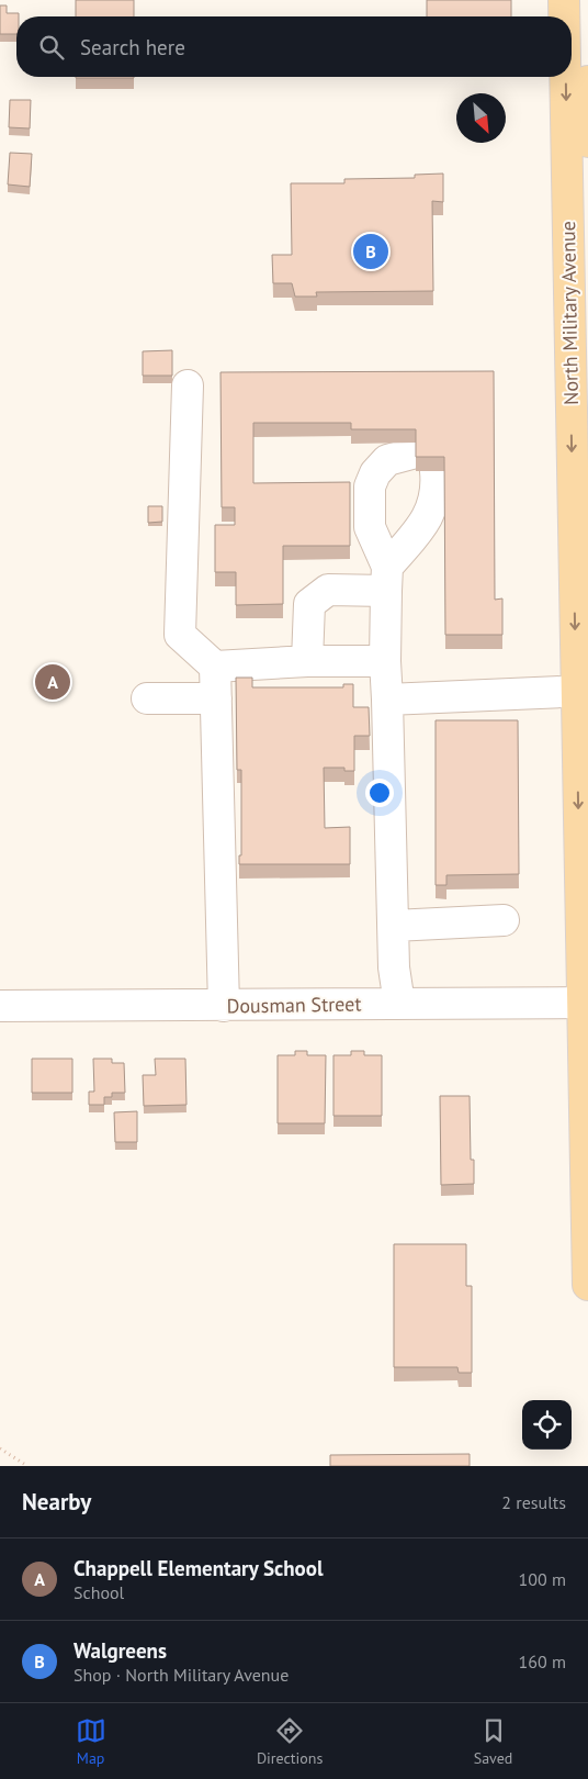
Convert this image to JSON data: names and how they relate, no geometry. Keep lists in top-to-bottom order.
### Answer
{
  "streets": {
    "main road": ["North Military Avenue"],
    "street": ["Dousman Street"]
  },
  "crossings": [
    ["North Military Avenue", "Dousman Street"]
  ],
  "one_way": ["North Military Avenue"],
  "north": "bottom right",
  "page": {
    "search": "Search here",
    "pins": ["B", "A"],
    "heading": ["Nearby", "2 results"],
    "list": [
      {
        "mark": "A",
        "name": "Chappell Elementary School",
        "note": "School",
        "value": "100 m"
      },
      {
        "mark": "B",
        "name": "Walgreens",
        "note": "Shop · North Military Avenue",
        "value": "160 m"
      }
    ],
    "nav": ["Map", "Directions", "Saved"]
  }
}
